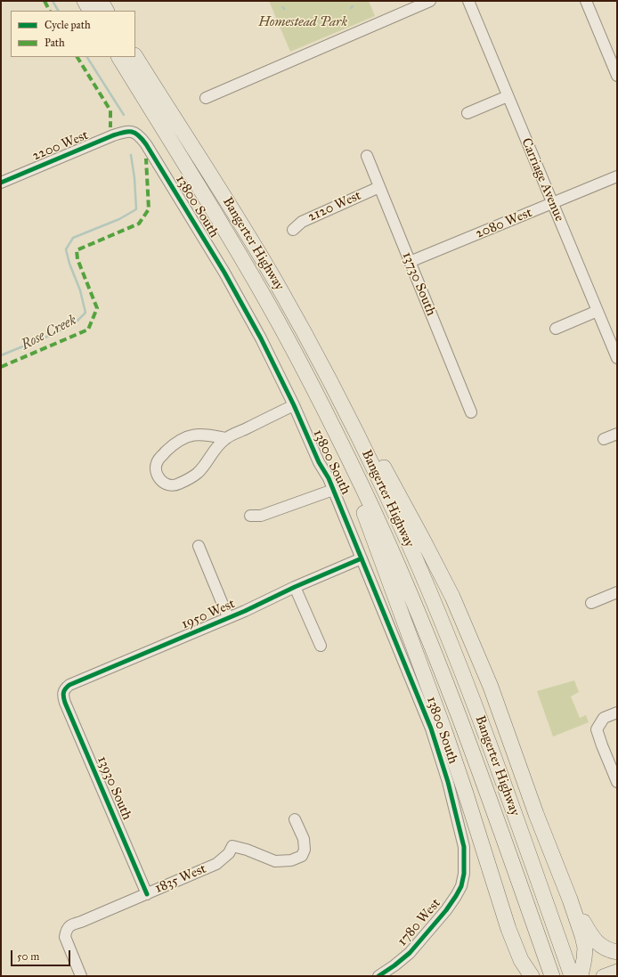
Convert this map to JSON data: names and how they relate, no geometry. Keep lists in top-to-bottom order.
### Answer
{
  "streets": {
    "highway": ["Bangerter Highway"],
    "street": [
      "2200 West",
      "Carriage Avenue",
      "13800 South",
      "2120 West",
      "2080 West",
      "13730 South",
      "1950 West",
      "13930 South",
      "1835 West",
      "1780 West"
    ]
  },
  "crossings": [
    ["2200 West", "13800 South"],
    ["Carriage Avenue", "2080 West"],
    ["13800 South", "1950 West"],
    ["13800 South", "1780 West"],
    ["2120 West", "13730 South"],
    ["2080 West", "13730 South"],
    ["1950 West", "13930 South"],
    ["13930 South", "1835 West"]
  ],
  "water": ["Rose Creek"],
  "parks": ["Homestead Park"],
  "legend": ["Cycle path", "Path"],
  "scale_bar": "50 m"
}
